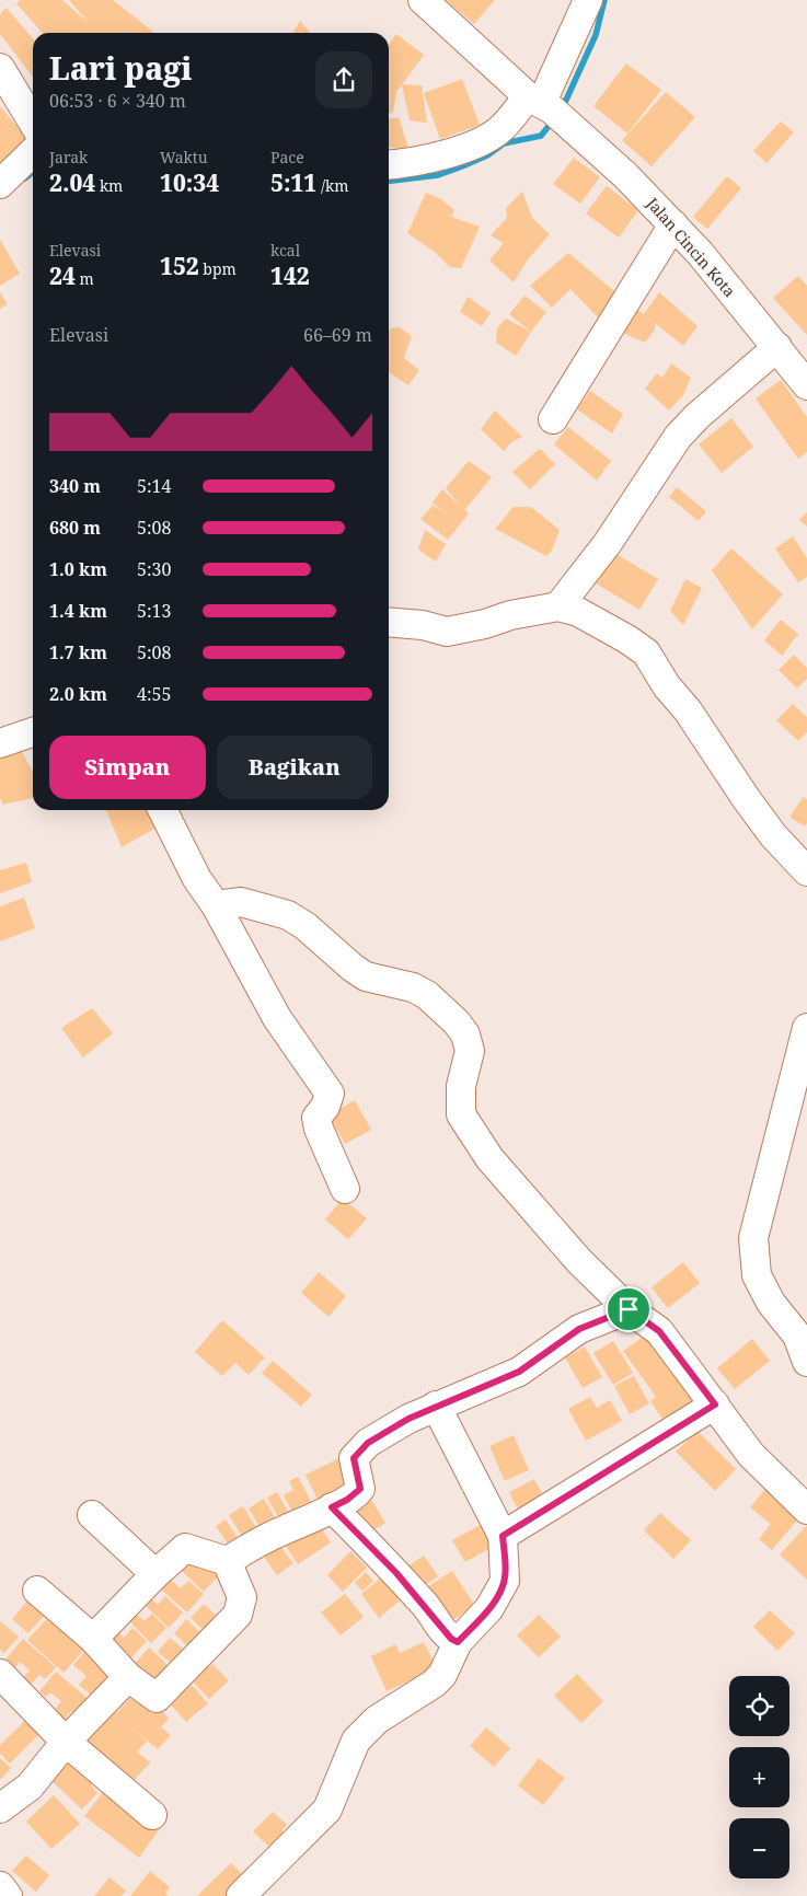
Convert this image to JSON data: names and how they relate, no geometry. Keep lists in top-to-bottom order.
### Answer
{
  "streets": {
    "street": ["Jalan Cincin Kota"]
  },
  "page": {
    "heading": ["Lari pagi", "06:53 · 6 × 340 m"],
    "stats": [
      ["Jarak", "2.04 km"],
      ["Waktu", "10:34"],
      ["Pace", "5:11 /km"],
      ["Elevasi", "24 m"],
      ["152 bpm"],
      ["kcal", "142"]
    ],
    "chart": ["Elevasi", "66–69 m"],
    "list": [
      {
        "name": "340 m",
        "note": "5:14"
      },
      {
        "name": "680 m",
        "note": "5:08"
      },
      {
        "name": "1.0 km",
        "note": "5:30"
      },
      {
        "name": "1.4 km",
        "note": "5:13"
      },
      {
        "name": "1.7 km",
        "note": "5:08"
      },
      {
        "name": "2.0 km",
        "note": "4:55"
      }
    ],
    "buttons": ["Simpan", "Bagikan"],
    "map_buttons": ["+", "−"]
  }
}
